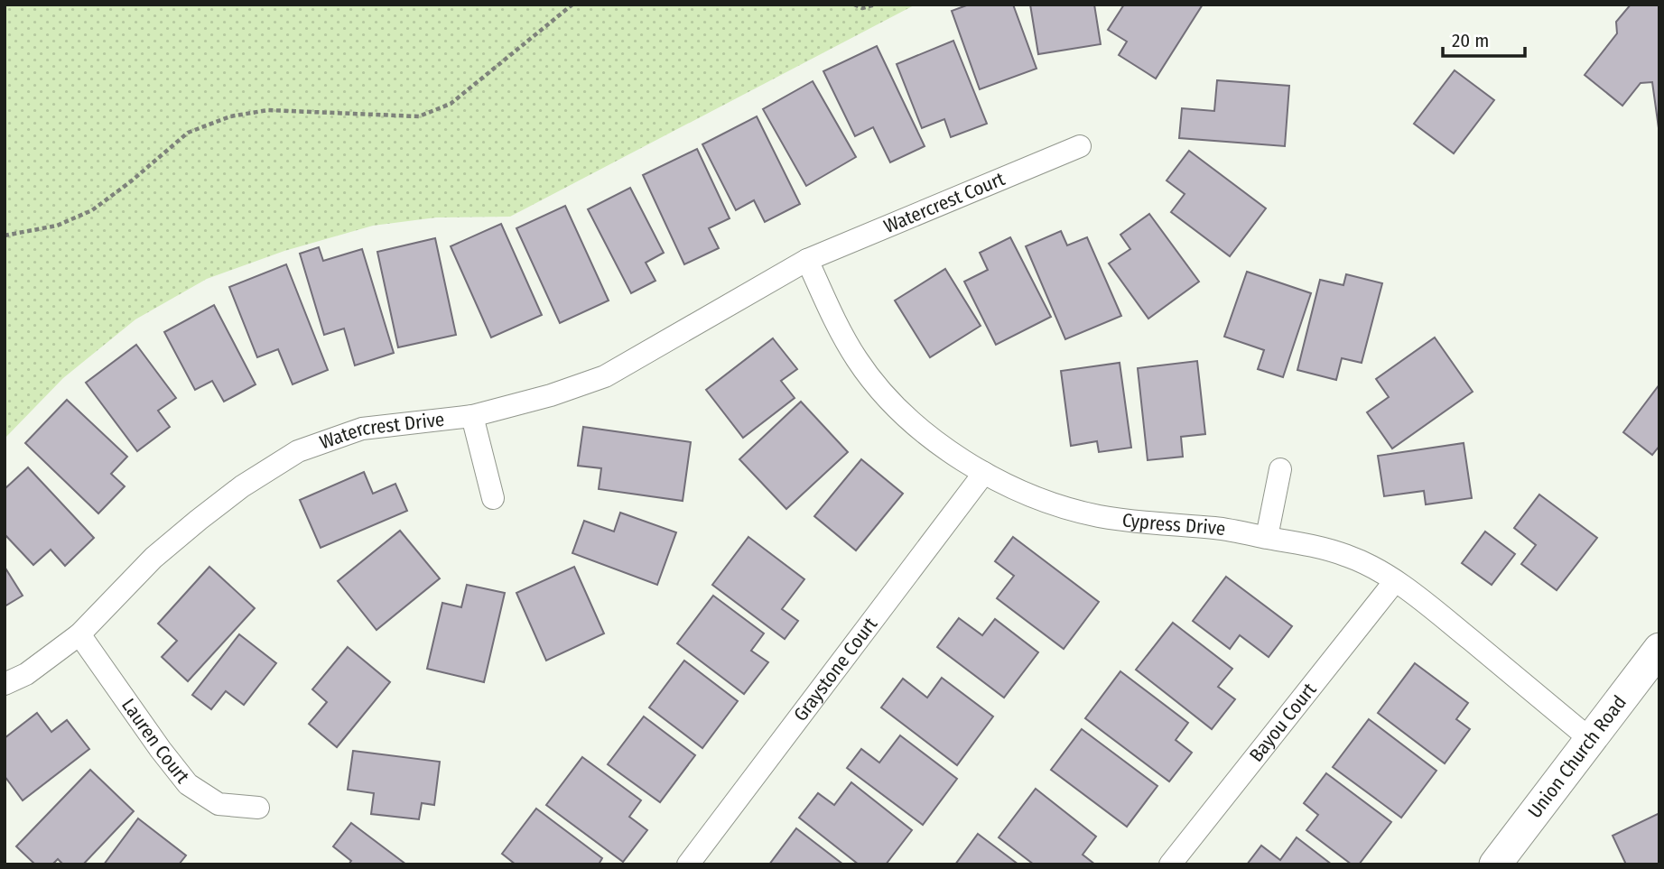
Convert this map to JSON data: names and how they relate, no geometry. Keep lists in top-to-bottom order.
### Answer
{
  "streets": {
    "street": [
      "Watercrest Court",
      "Watercrest Drive",
      "Cypress Drive",
      "Graystone Court",
      "Bayou Court",
      "Lauren Court",
      "Union Church Road"
    ]
  },
  "crossings": [
    ["Watercrest Court", "Watercrest Drive"],
    ["Watercrest Court", "Cypress Drive"],
    ["Watercrest Drive", "Cypress Drive"],
    ["Watercrest Drive", "Lauren Court"],
    ["Cypress Drive", "Graystone Court"],
    ["Cypress Drive", "Bayou Court"],
    ["Cypress Drive", "Union Church Road"]
  ],
  "scale_bar": "20 m"
}
